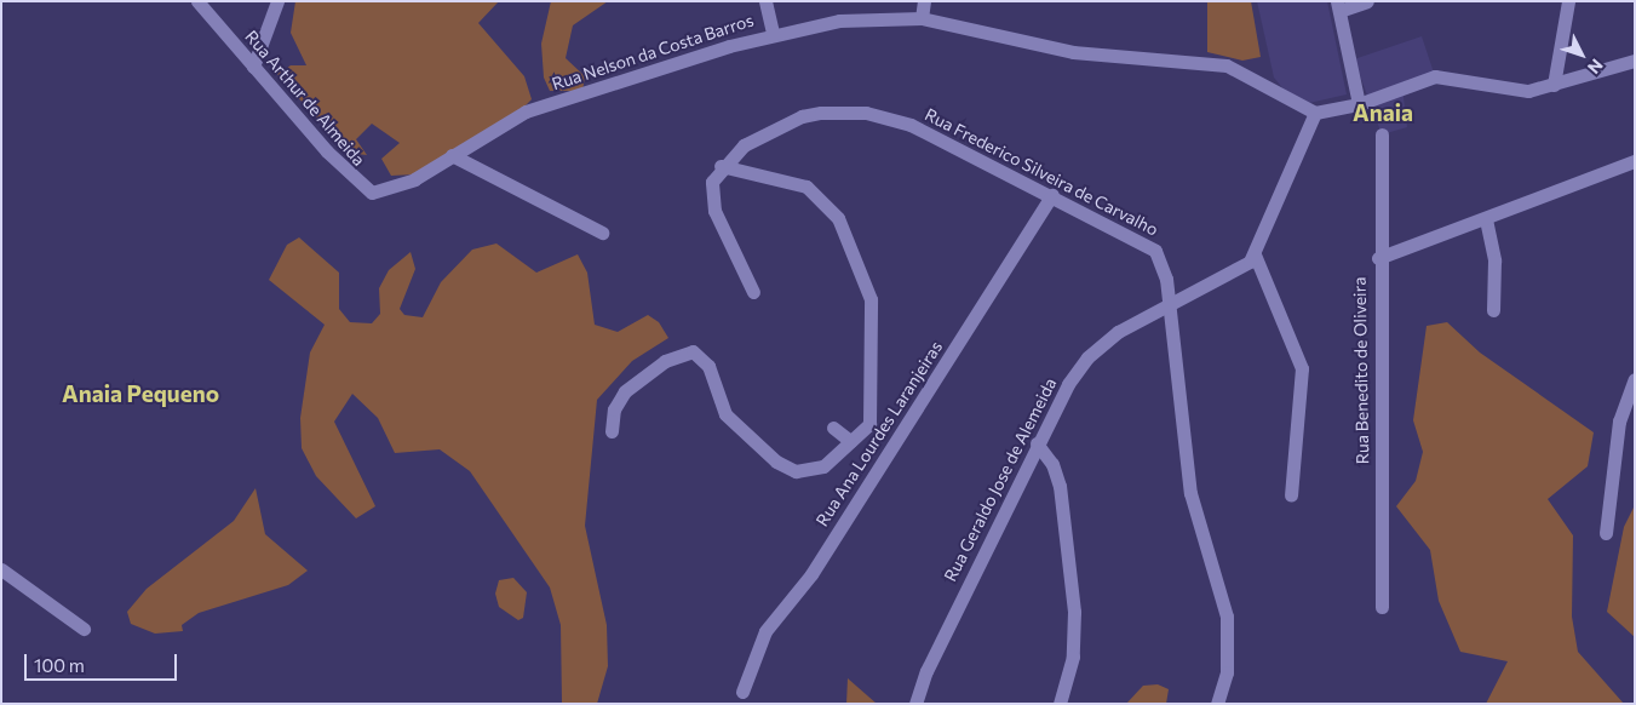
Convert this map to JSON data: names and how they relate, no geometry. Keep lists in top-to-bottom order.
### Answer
{
  "streets": {
    "street": [
      "Rua Nelson da Costa Barros",
      "Rua Arthur de Almeida",
      "Rua Frederico Silveira de Carvalho",
      "Rua Benedito de Oliveira",
      "Rua Ana Lourdes Laranjeiras",
      "Rua Geraldo Jose de Alemeida"
    ]
  },
  "crossings": [
    ["Rua Nelson da Costa Barros", "Rua Arthur de Almeida"],
    ["Rua Frederico Silveira de Carvalho", "Rua Ana Lourdes Laranjeiras"],
    ["Rua Frederico Silveira de Carvalho", "Rua Geraldo Jose de Alemeida"]
  ],
  "districts": ["Anaia", "Anaia Pequeno"],
  "scale_bar": "100 m",
  "north": "bottom right"
}
